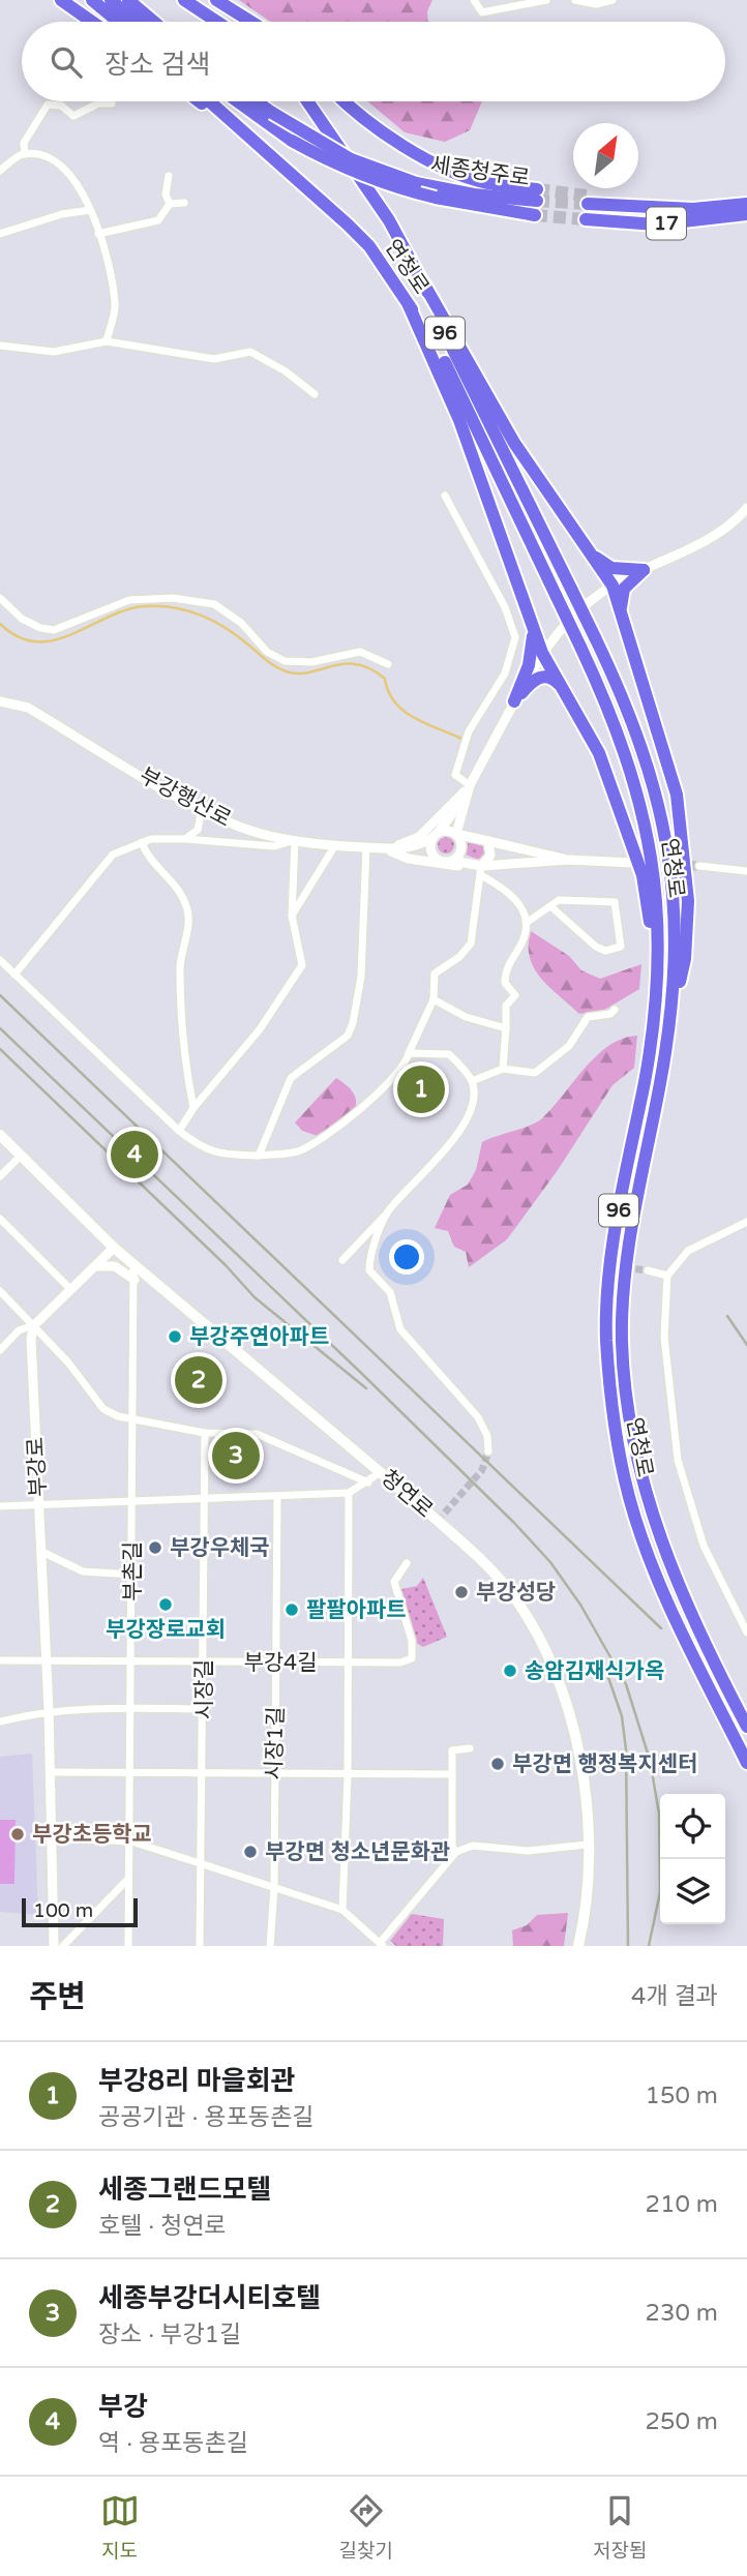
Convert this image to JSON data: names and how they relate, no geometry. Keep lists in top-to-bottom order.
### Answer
{
  "streets": {
    "highway": [
      "세종청주로",
      "17",
      "연청로",
      "96"
    ],
    "main road": ["청연로"],
    "street": [
      "부강행산로",
      "부강로",
      "부촌길",
      "부강4길",
      "시장길",
      "시장1길"
    ]
  },
  "crossings": [
    ["부강로", "부강4길"],
    ["청연로", "부촌길"],
    ["부촌길", "부강4길"],
    ["부강4길", "시장길"],
    ["부강4길", "시장1길"]
  ],
  "places": [
    "부강주연아파트",
    "부강우체국",
    "부강성당",
    "부강장로교회",
    "팔팔아파트",
    "송암김재식가옥",
    "부강면 행정복지센터",
    "부강초등학교",
    "부강면 청소년문화관"
  ],
  "scale_bar": "100 m",
  "north": "top right",
  "page": {
    "search": "장소 검색",
    "pins": [
      "1",
      "4",
      "2",
      "3"
    ],
    "scale": "100 m",
    "heading": ["주변", "4개 결과"],
    "list": [
      {
        "mark": "1",
        "name": "부강8리 마을회관",
        "note": "공공기관 · 용포동촌길",
        "value": "150 m"
      },
      {
        "mark": "2",
        "name": "세종그랜드모텔",
        "note": "호텔 · 청연로",
        "value": "210 m"
      },
      {
        "mark": "3",
        "name": "세종부강더시티호텔",
        "note": "장소 · 부강1길",
        "value": "230 m"
      },
      {
        "mark": "4",
        "name": "부강",
        "note": "역 · 용포동촌길",
        "value": "250 m"
      }
    ],
    "nav": ["지도", "길찾기", "저장됨"]
  }
}
